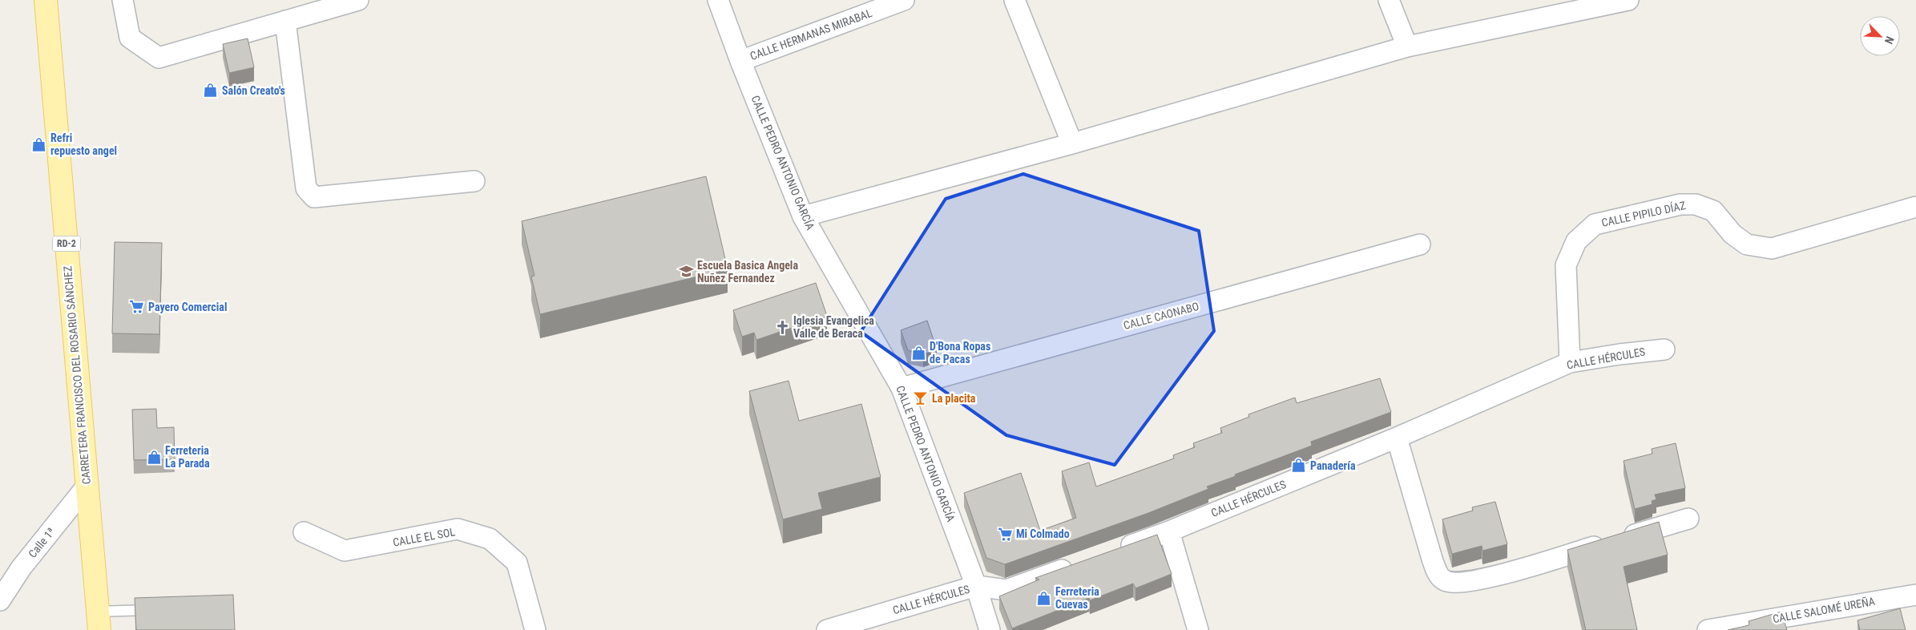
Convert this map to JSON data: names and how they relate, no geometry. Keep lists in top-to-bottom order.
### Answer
{
  "streets": {
    "main road": ["RD-2", "CARRETERA FRANCISCO DEL ROSARIO SÁNCHEZ"],
    "street": [
      "CALLE HERMANAS MIRABAL",
      "CALLE PEDRO ANTONIO GARCÍA",
      "CALLE PIPILO DÍAZ",
      "CALLE CAONABO",
      "CALLE HÉRCULES",
      "CALLE EL SOL",
      "Calle 1ª",
      "CALLE SALOMÉ UREÑA"
    ]
  },
  "crossings": [
    ["CALLE HERMANAS MIRABAL", "CALLE PEDRO ANTONIO GARCÍA"],
    ["CALLE PEDRO ANTONIO GARCÍA", "CALLE CAONABO"],
    ["CALLE PEDRO ANTONIO GARCÍA", "CALLE HÉRCULES"],
    ["CALLE PIPILO DÍAZ", "CALLE HÉRCULES"],
    ["CARRETERA FRANCISCO DEL ROSARIO SÁNCHEZ", "Calle 1ª"]
  ],
  "places": {
    "shop": [
      "Salón Creato's",
      "Refri repuesto angel",
      "D'Bona Ropas de Pacas",
      "Ferreteria La Parada",
      "Panadería",
      "Ferreteria Cuevas"
    ],
    "school or university": ["Escuela Basica Angela Nuñez Fernandez"],
    "supermarket": ["Payero Comercial", "Mi Colmado"],
    "church": ["Iglesia Evangelica Valle de Beraca"],
    "bar": ["La placita"]
  },
  "north": "bottom right"
}
